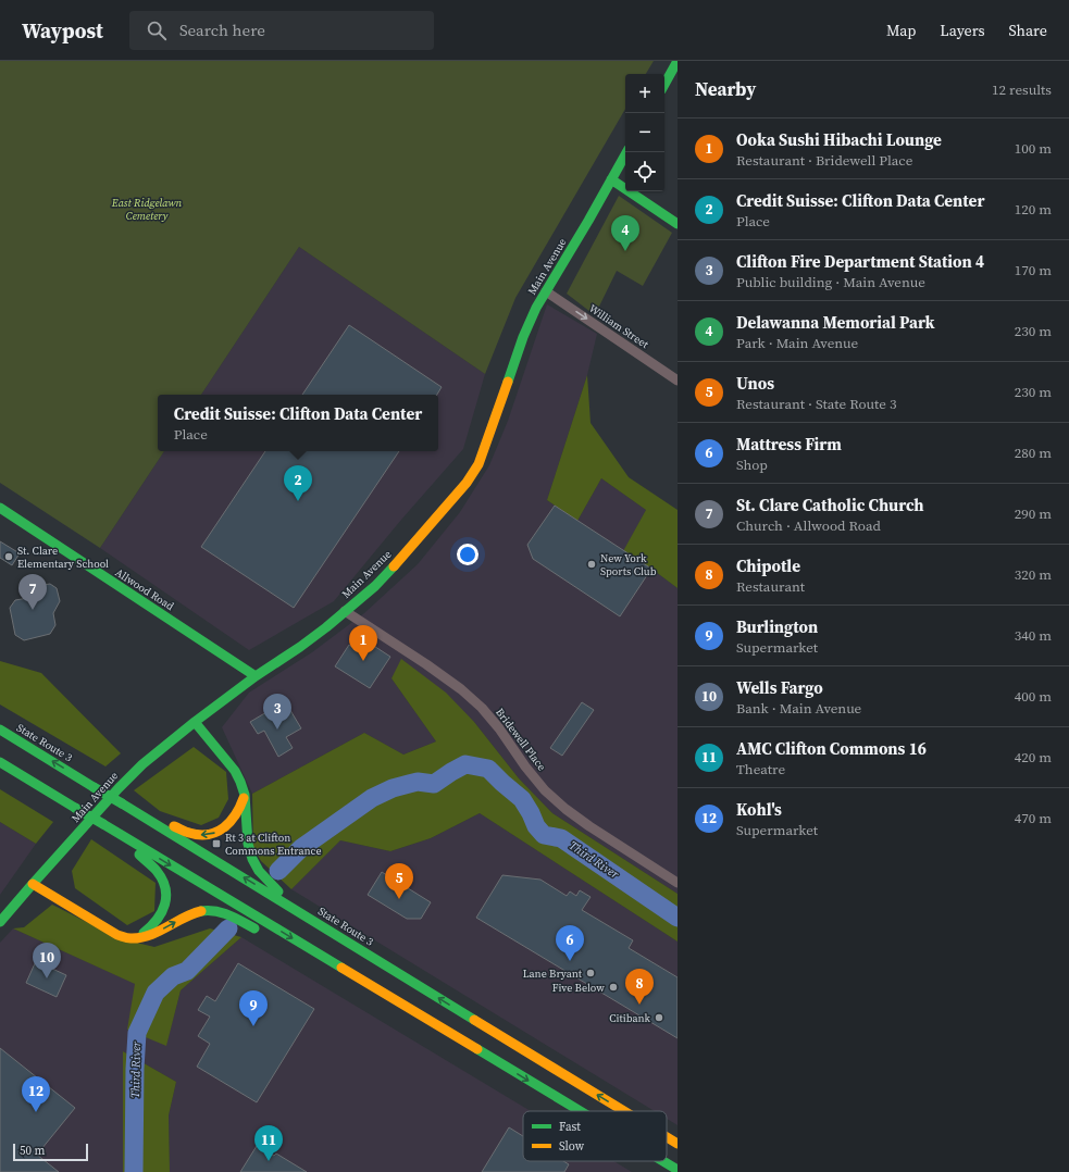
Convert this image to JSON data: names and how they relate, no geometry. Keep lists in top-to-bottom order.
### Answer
{
  "streets": {
    "main road": ["Main Avenue", "Allwood Road", "State Route 3"],
    "street": ["William Street", "Bridewell Place"]
  },
  "crossings": [
    ["Main Avenue", "William Street"],
    ["Main Avenue", "Allwood Road"],
    ["Main Avenue", "Bridewell Place"]
  ],
  "one_way": ["William Street"],
  "water": ["Third River"],
  "parks": ["East Ridgelawn Cemetery"],
  "places": {
    "other": [
      "St. Clare Elementary School",
      "New York Sports Club",
      "Lane Bryant",
      "Five Below",
      "Citibank"
    ],
    "transit": ["Rt 3 at Clifton Commons Entrance"]
  },
  "legend": ["Fast", "Slow"],
  "scale_bar": "50 m",
  "page": {
    "header": "Waypost",
    "search": "Search here",
    "nav": ["Map", "Layers", "Share"],
    "heading": ["Nearby", "12 results"],
    "map_buttons": ["+", "−"],
    "list": [
      {
        "mark": "1",
        "name": "Ooka Sushi Hibachi Lounge",
        "note": "Restaurant · Bridewell Place",
        "value": "100 m"
      },
      {
        "mark": "2",
        "name": "Credit Suisse: Clifton Data Center",
        "note": "Place",
        "value": "120 m"
      },
      {
        "mark": "3",
        "name": "Clifton Fire Department Station 4",
        "note": "Public building · Main Avenue",
        "value": "170 m"
      },
      {
        "mark": "4",
        "name": "Delawanna Memorial Park",
        "note": "Park · Main Avenue",
        "value": "230 m"
      },
      {
        "mark": "5",
        "name": "Unos",
        "note": "Restaurant · State Route 3",
        "value": "230 m"
      },
      {
        "mark": "6",
        "name": "Mattress Firm",
        "note": "Shop",
        "value": "280 m"
      },
      {
        "mark": "7",
        "name": "St. Clare Catholic Church",
        "note": "Church · Allwood Road",
        "value": "290 m"
      },
      {
        "mark": "8",
        "name": "Chipotle",
        "note": "Restaurant",
        "value": "320 m"
      },
      {
        "mark": "9",
        "name": "Burlington",
        "note": "Supermarket",
        "value": "340 m"
      },
      {
        "mark": "10",
        "name": "Wells Fargo",
        "note": "Bank · Main Avenue",
        "value": "400 m"
      },
      {
        "mark": "11",
        "name": "AMC Clifton Commons 16",
        "note": "Theatre",
        "value": "420 m"
      },
      {
        "mark": "12",
        "name": "Kohl's",
        "note": "Supermarket",
        "value": "470 m"
      }
    ],
    "pins": [
      "4",
      "2",
      "7",
      "1",
      "3",
      "5",
      "6",
      "10",
      "8",
      "9",
      "12",
      "11"
    ],
    "popup": ["Credit Suisse: Clifton Data Center", "Place"],
    "scale": "50 m"
  }
}
